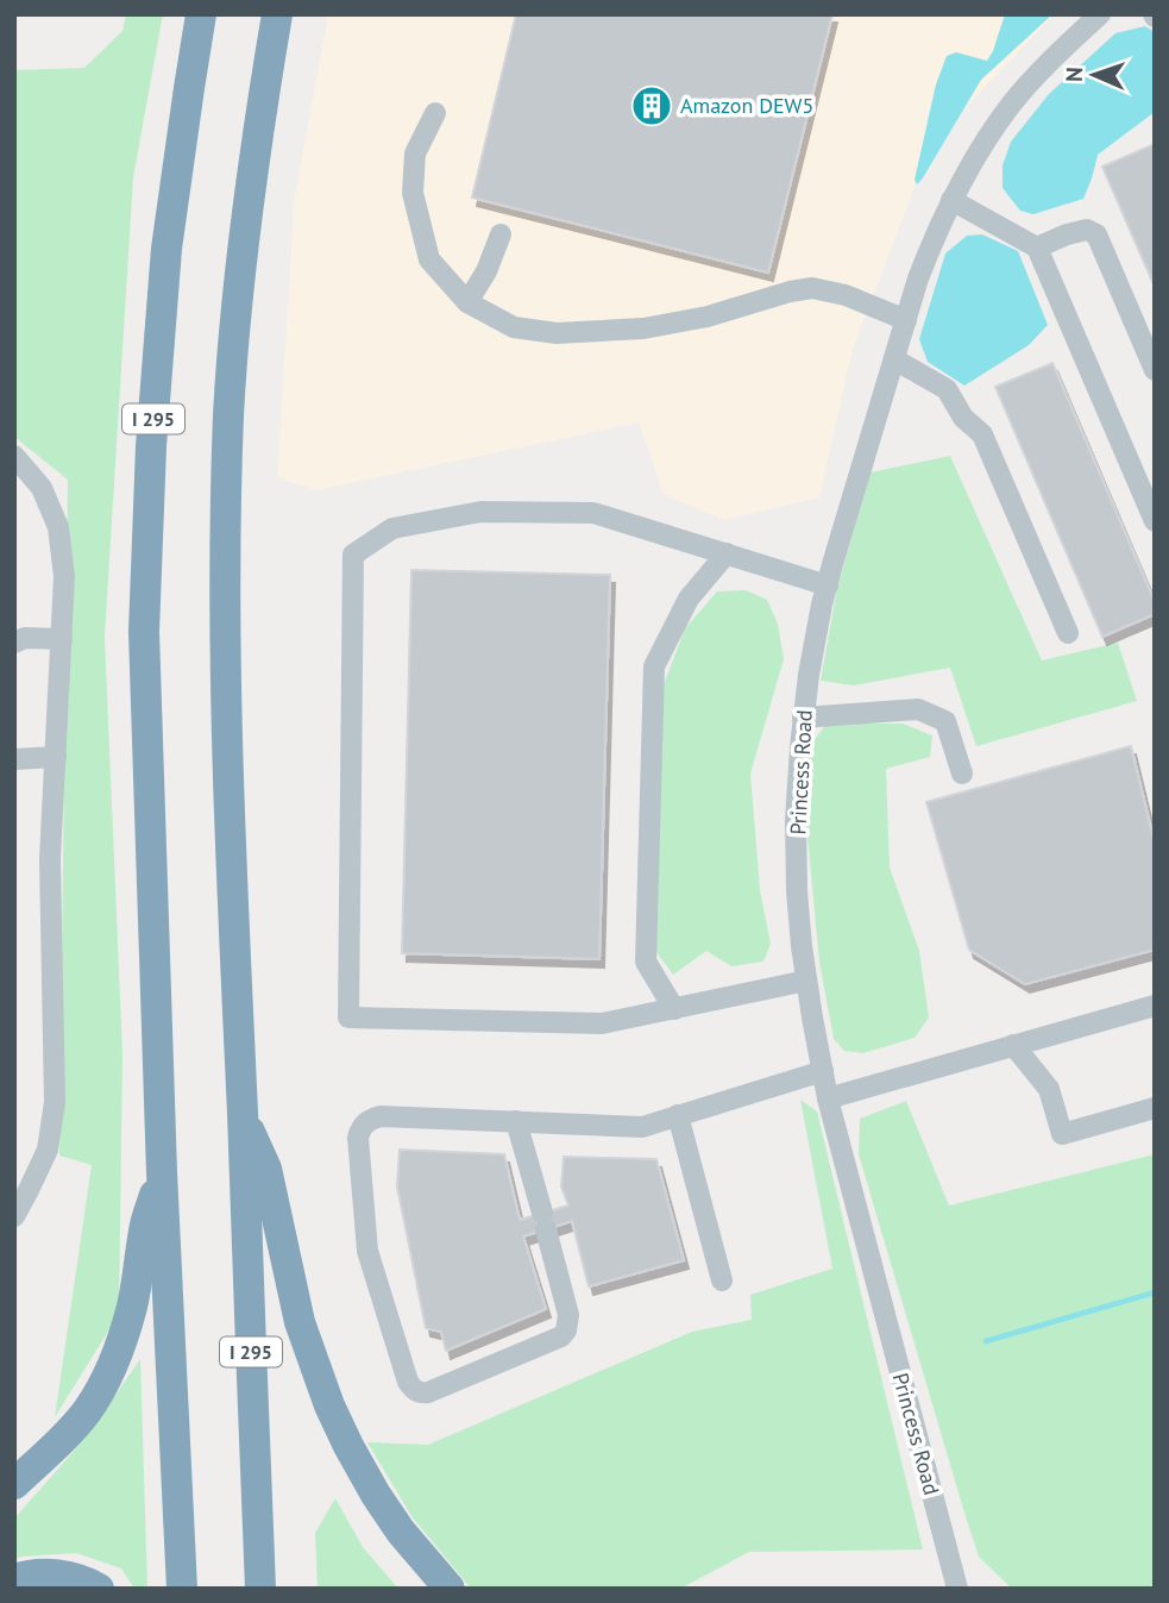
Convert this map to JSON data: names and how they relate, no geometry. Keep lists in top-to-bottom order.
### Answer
{
  "streets": {
    "highway": ["I 295"],
    "street": ["Princess Road"]
  },
  "places": {
    "building": ["Amazon DEW5"]
  },
  "north": "left"
}
